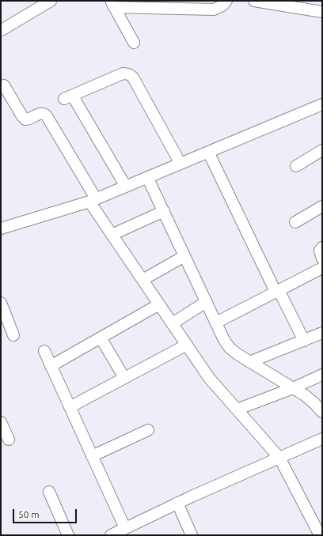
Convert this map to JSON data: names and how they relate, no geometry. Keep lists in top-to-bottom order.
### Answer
{
  "scale_bar": "50 m"
}
